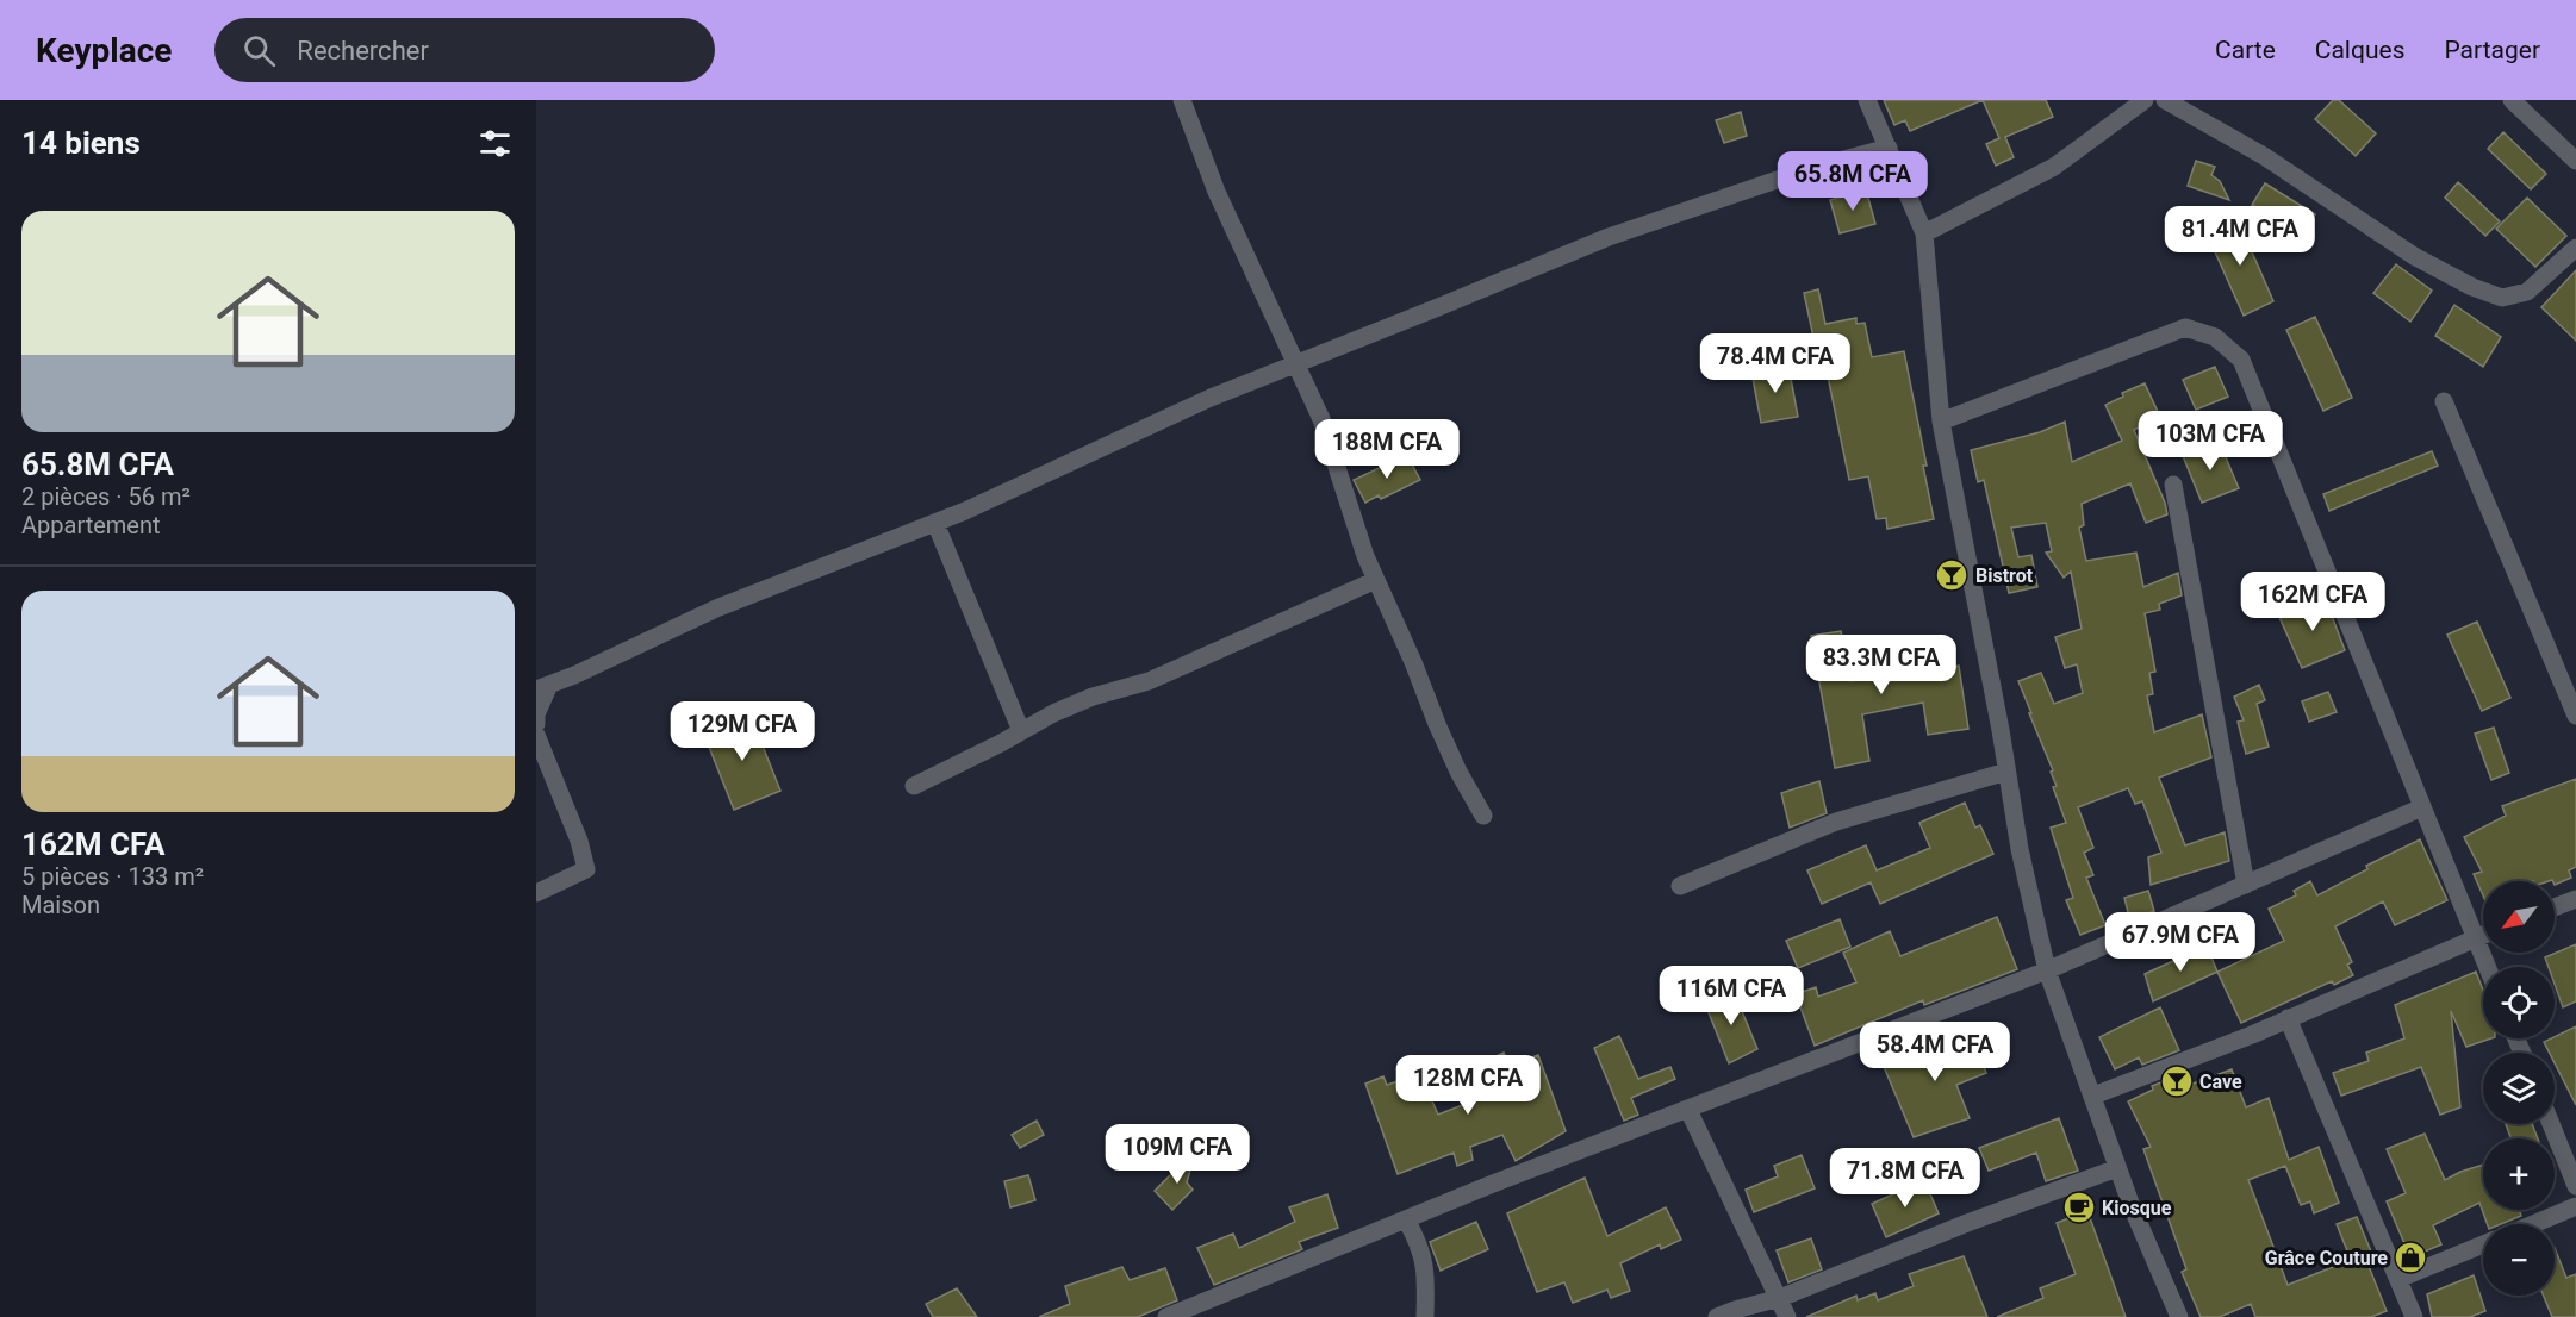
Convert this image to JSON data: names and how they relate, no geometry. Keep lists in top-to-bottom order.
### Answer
{
  "places": {
    "bar": ["Bistrot", "Cave"],
    "cafe": ["Kiosque"],
    "shop": ["Grâce Couture"]
  },
  "north": "bottom left",
  "page": {
    "header": "Keyplace",
    "search": "Rechercher",
    "nav": ["Carte", "Calques", "Partager"],
    "heading": "14 biens",
    "price": [
      "65.8M CFA",
      "81.4M CFA",
      "78.4M CFA",
      "103M CFA",
      "188M CFA",
      "162M CFA",
      "83.3M CFA",
      "129M CFA",
      "67.9M CFA",
      "116M CFA",
      "58.4M CFA",
      "128M CFA",
      "109M CFA",
      "71.8M CFA"
    ],
    "list": [
      {
        "name": "65.8M CFA",
        "note": "2 pièces · 56 m² · Appartement"
      },
      {
        "name": "162M CFA",
        "note": "5 pièces · 133 m² · Maison"
      }
    ],
    "map_buttons": ["+", "−"]
  }
}
